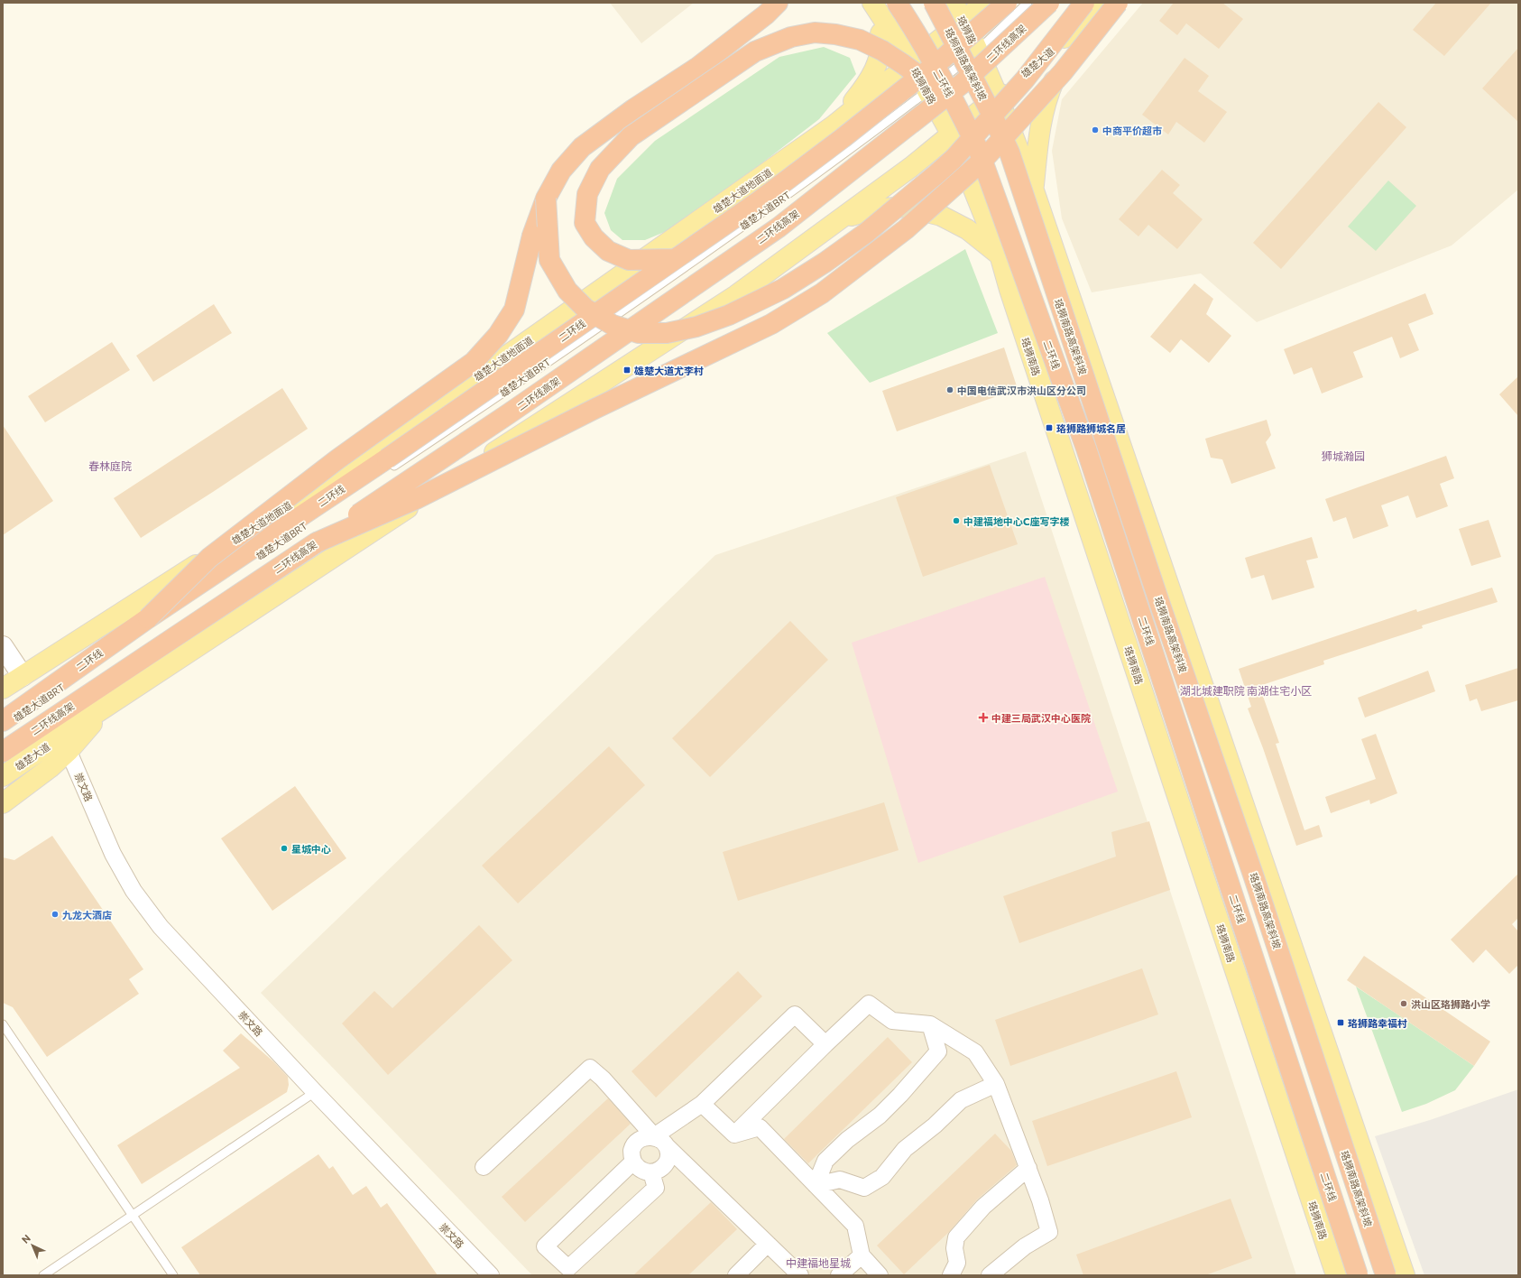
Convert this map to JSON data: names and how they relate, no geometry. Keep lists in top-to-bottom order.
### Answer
{
  "streets": {
    "highway": ["二环线高架", "珞狮南路高架斜坡", "二环线"],
    "main road": [
      "珞狮路",
      "雄楚大道",
      "珞狮南路",
      "雄楚大道地面道"
    ],
    "street": ["崇文路"],
    "lane": ["雄楚大道BRT"]
  },
  "crossings": [
    ["珞狮路", "雄楚大道"],
    ["珞狮路", "珞狮南路高架斜坡"],
    ["珞狮路", "雄楚大道地面道"],
    ["珞狮路", "雄楚大道BRT"],
    ["雄楚大道", "崇文路"],
    ["珞狮南路", "雄楚大道地面道"],
    ["珞狮南路", "雄楚大道BRT"]
  ],
  "districts": [
    "狮城瀚园",
    "春林庭院",
    "湖北城建职院 南湖住宅小区",
    "中建福地星城"
  ],
  "places": {
    "other": [
      "中商平价超市",
      "中国电信武汉市洪山区分公司",
      "中建福地中心C座写字楼",
      "星城中心",
      "九龙大酒店",
      "洪山区珞狮路小学"
    ],
    "transit": ["雄楚大道尤李村", "珞狮路狮城名居", "珞狮路幸福村"],
    "health": ["中建三局武汉中心医院"]
  },
  "north": "top left"
}
